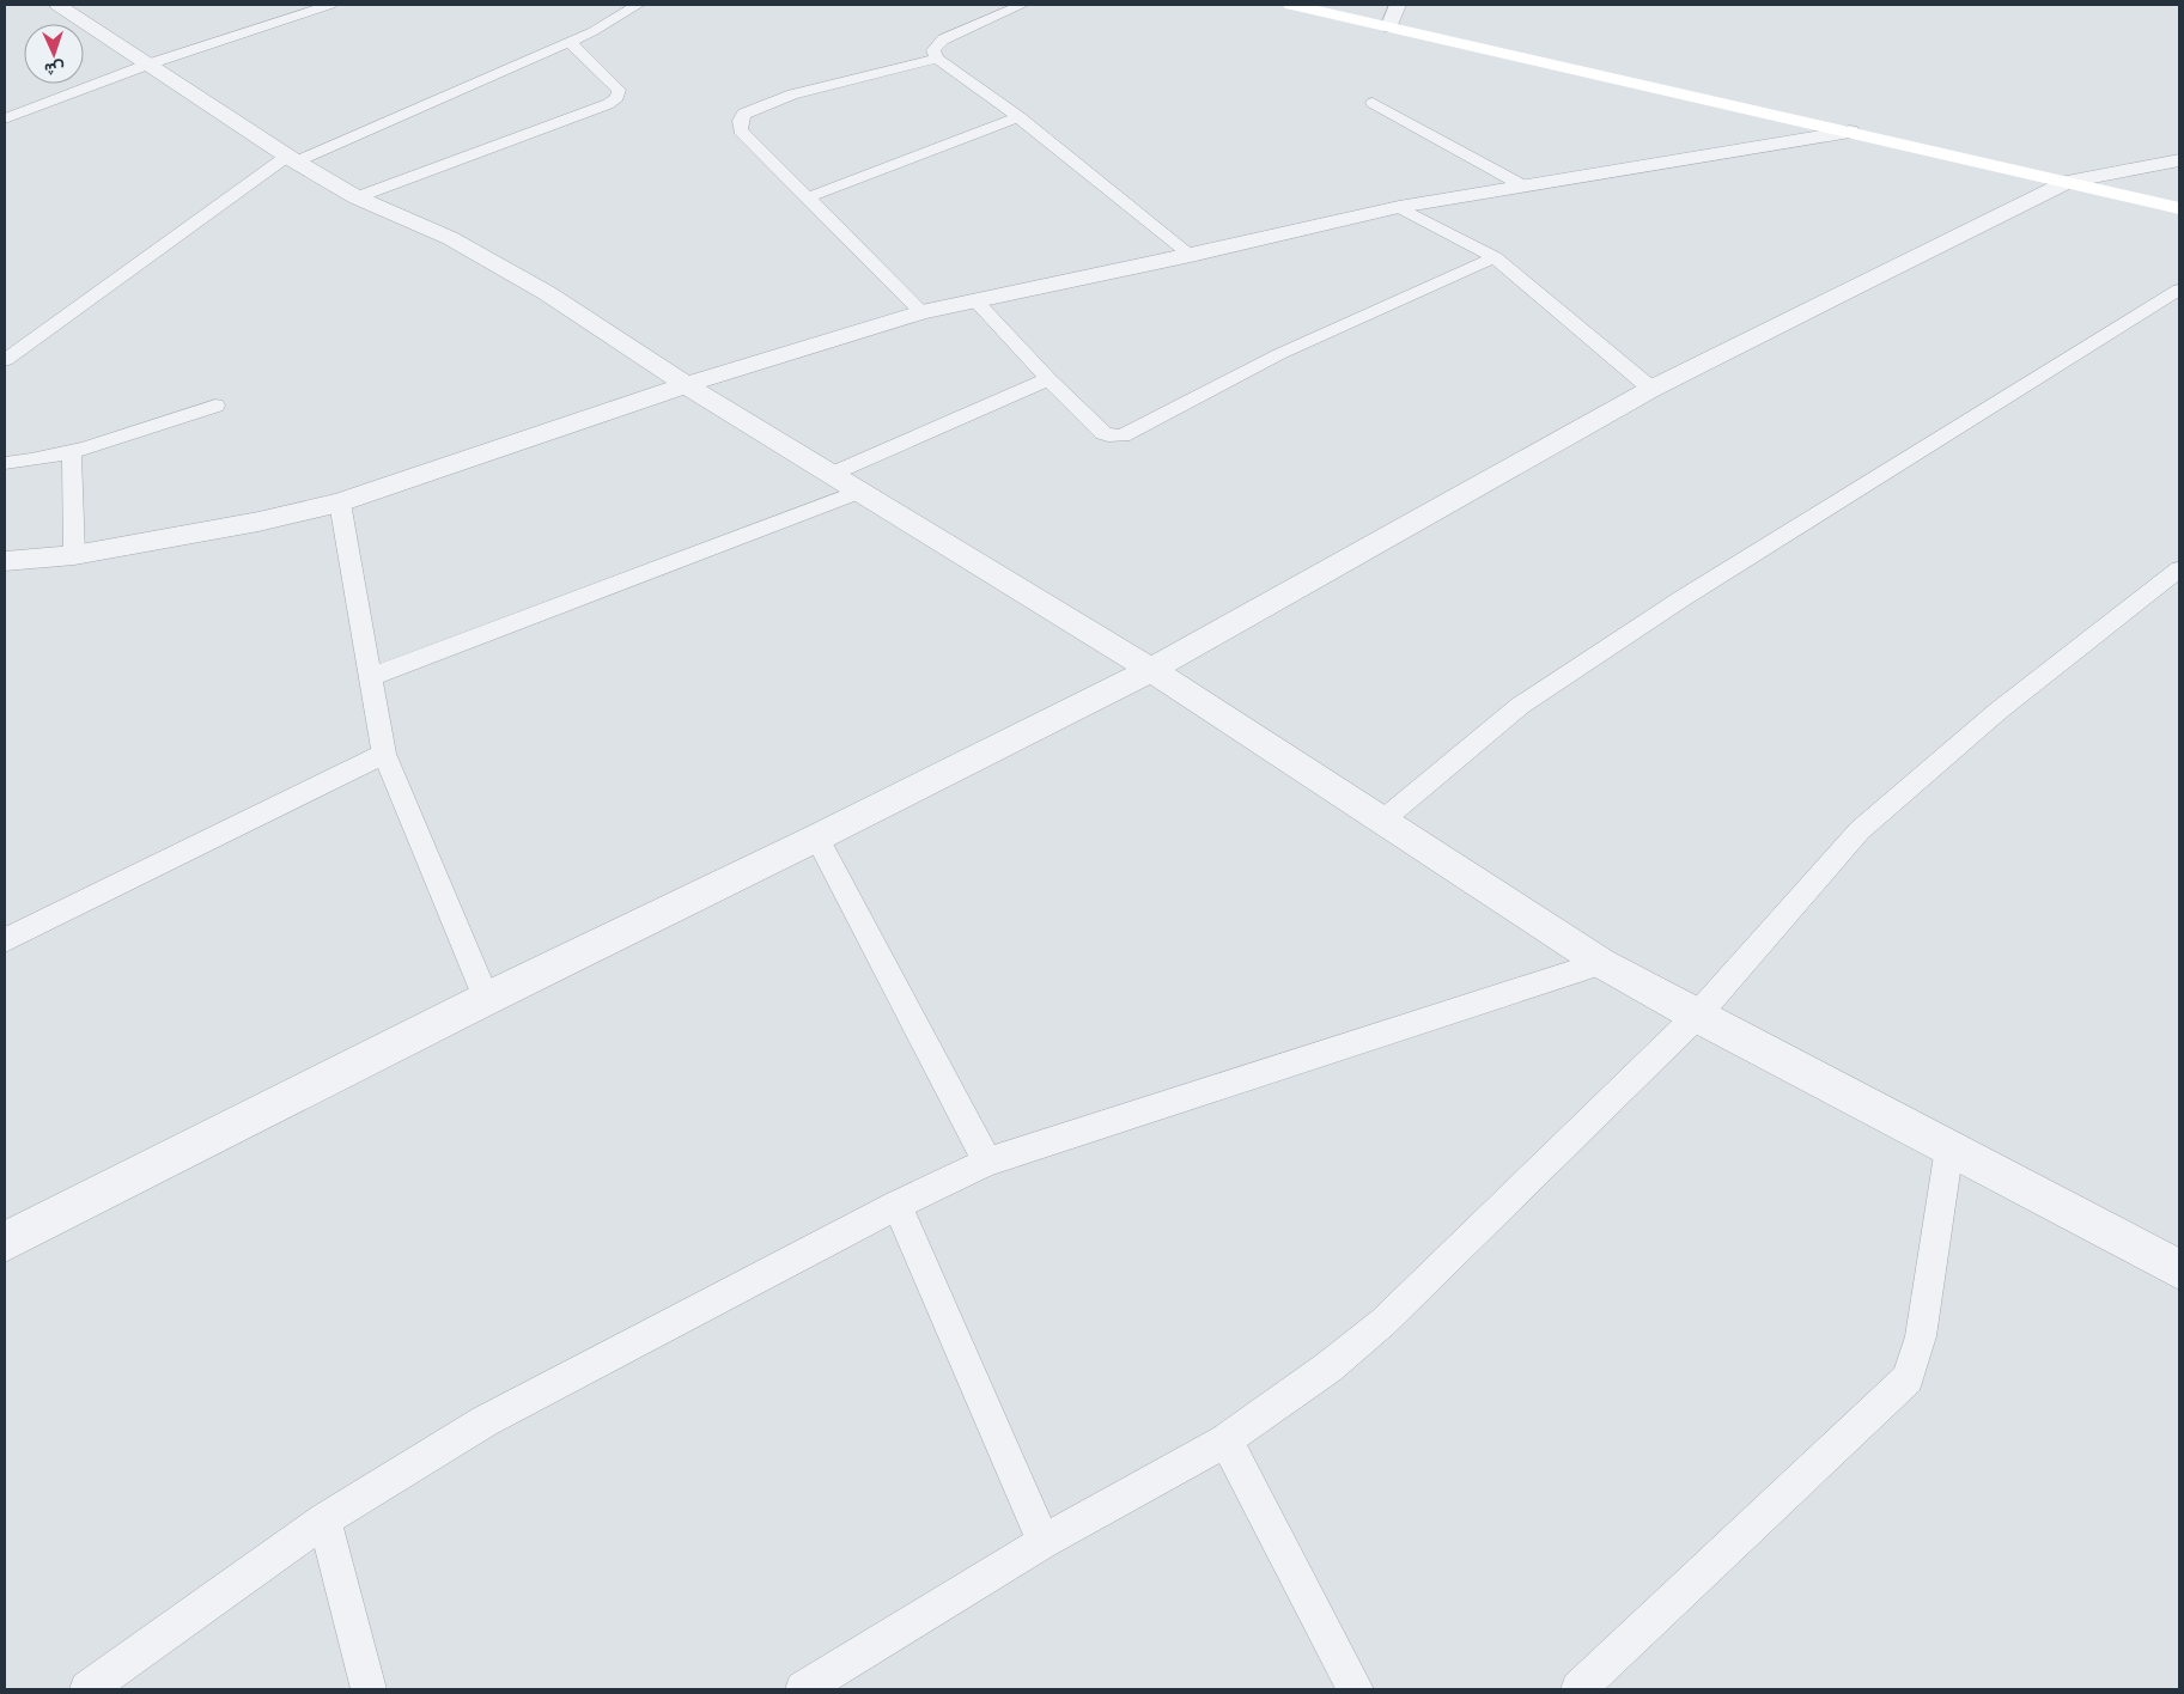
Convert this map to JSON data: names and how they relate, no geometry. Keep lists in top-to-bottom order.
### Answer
{
  "north": "bottom"
}
